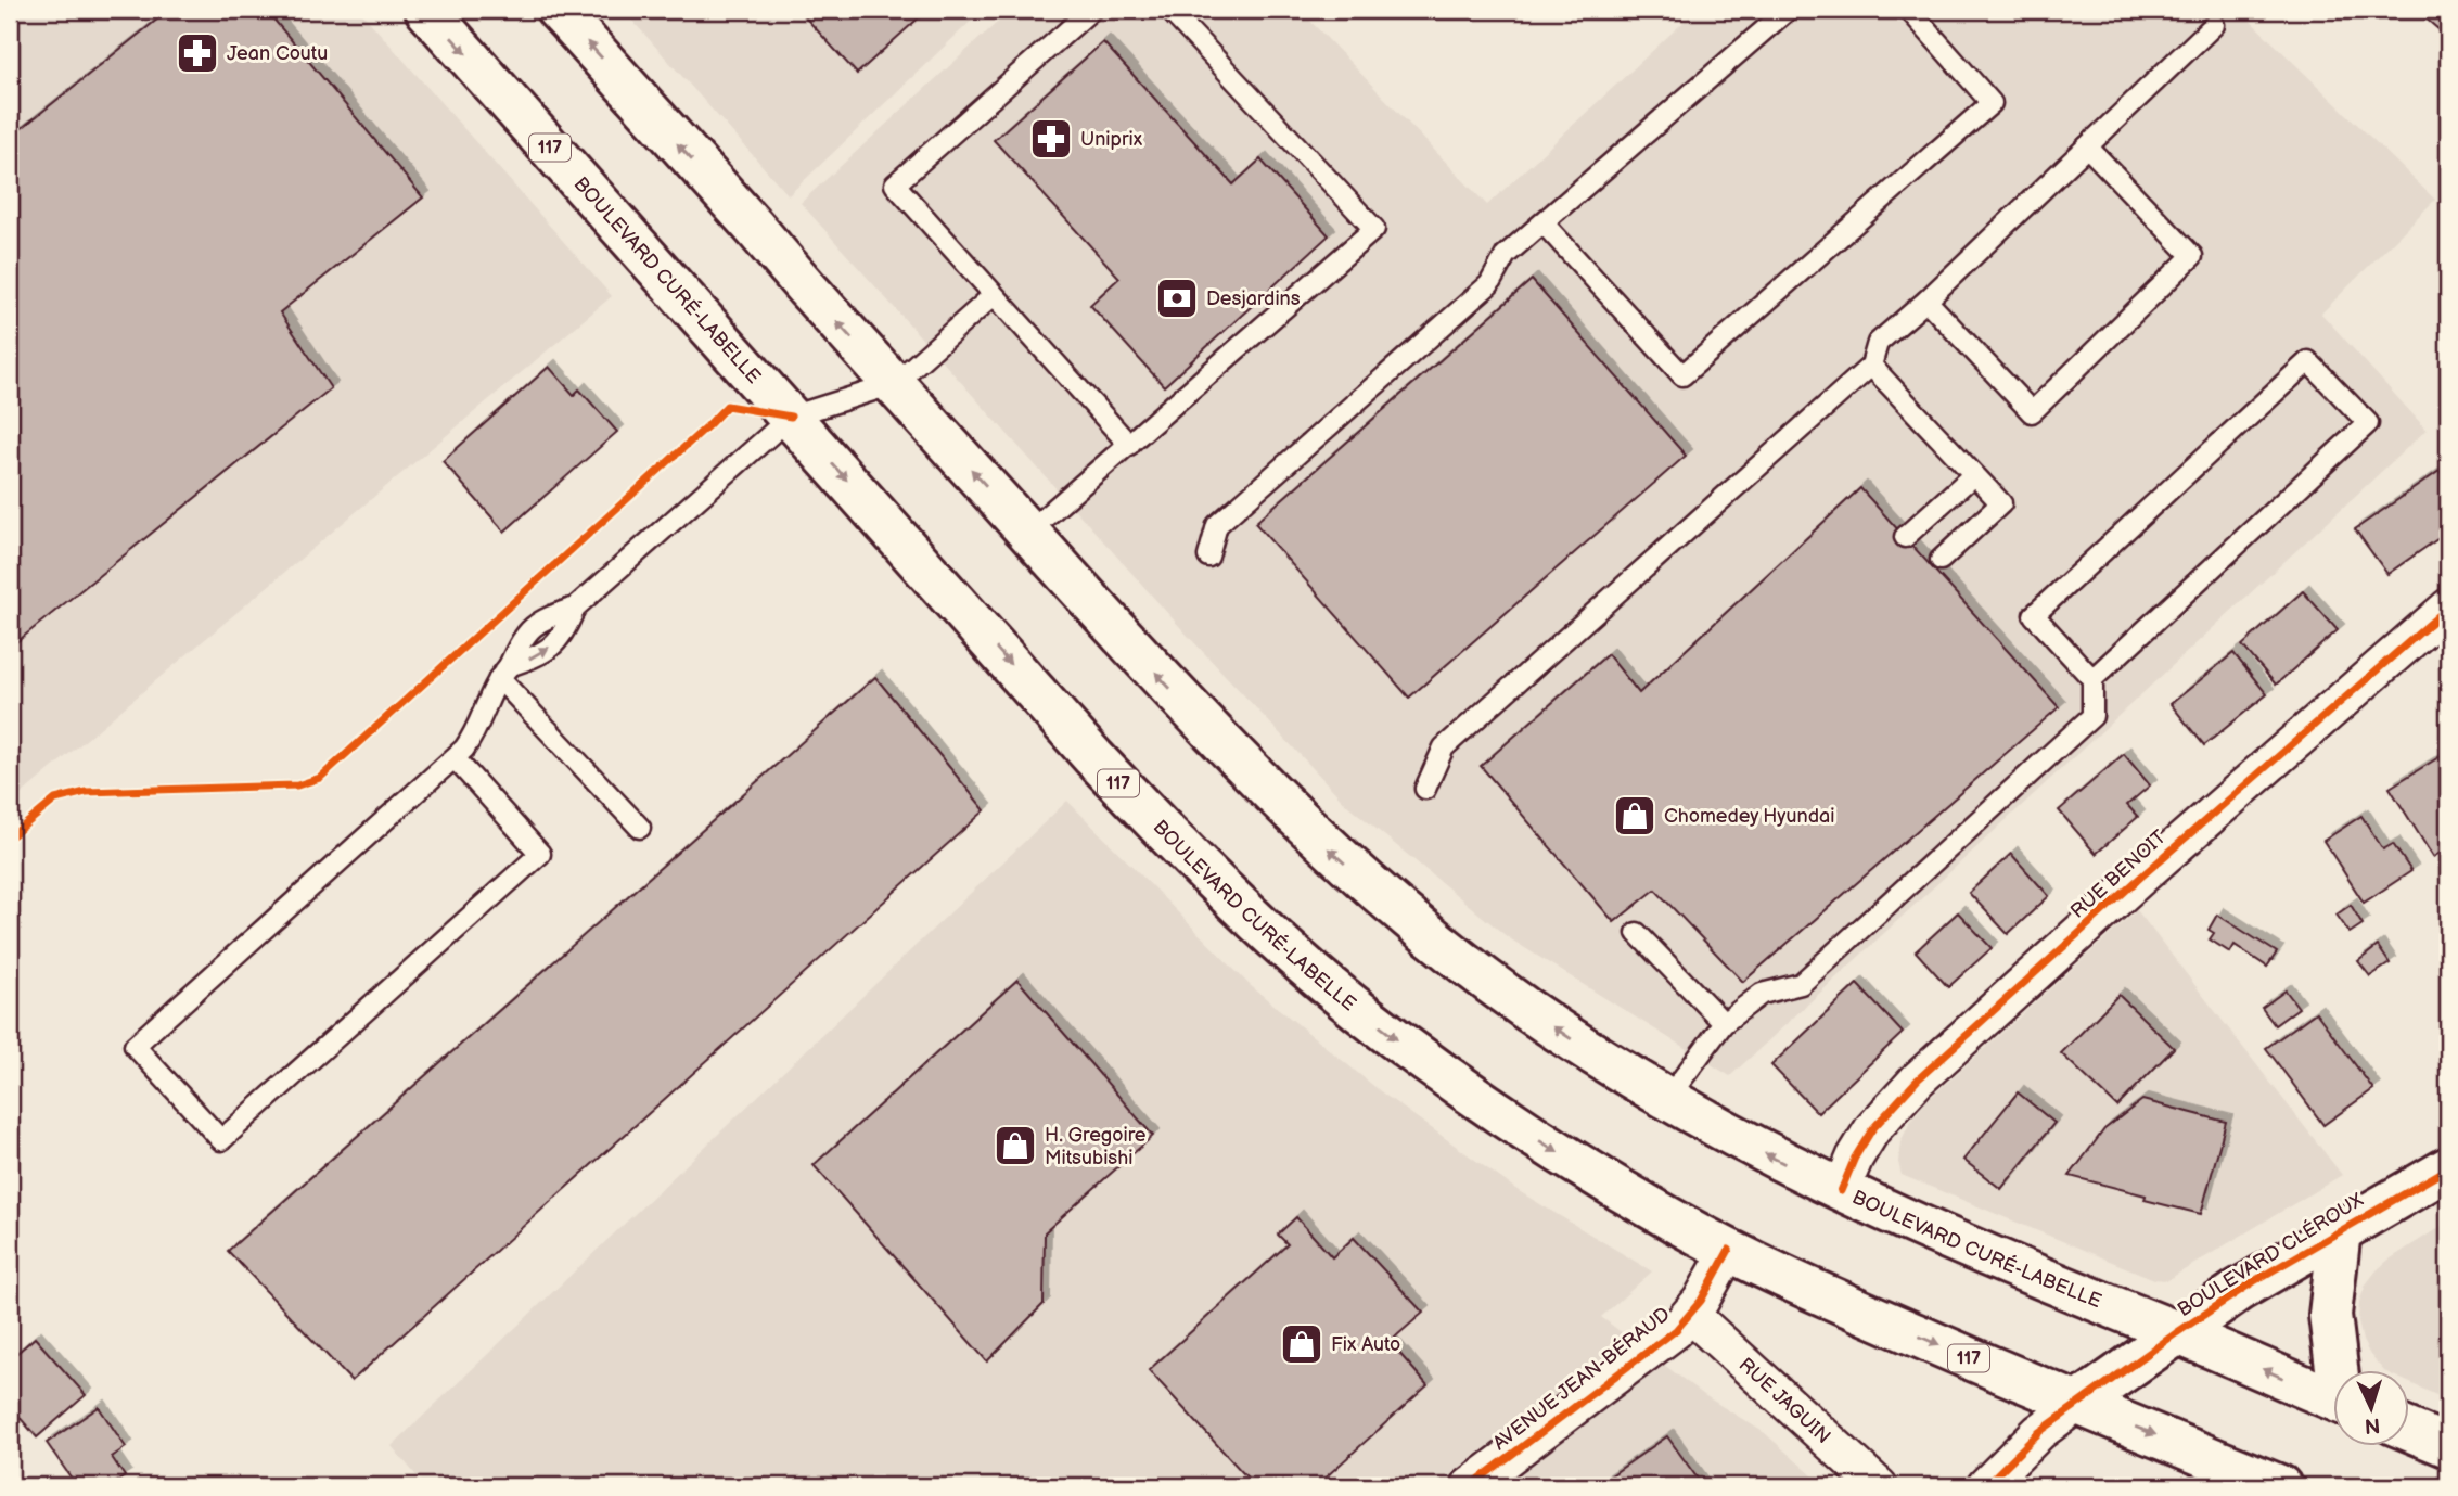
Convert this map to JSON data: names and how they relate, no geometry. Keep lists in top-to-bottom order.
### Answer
{
  "streets": {
    "main road": ["117", "BOULEVARD CURÉ-LABELLE", "BOULEVARD CLÉROUX"],
    "street": ["RUE BENOIT", "AVENUE JEAN-BÉRAUD", "RUE JAGUIN"]
  },
  "crossings": [
    ["BOULEVARD CURÉ-LABELLE", "RUE BENOIT"],
    ["BOULEVARD CURÉ-LABELLE", "BOULEVARD CLÉROUX"],
    ["BOULEVARD CURÉ-LABELLE", "AVENUE JEAN-BÉRAUD"],
    ["AVENUE JEAN-BÉRAUD", "RUE JAGUIN"]
  ],
  "places": {
    "pharmacy": ["Jean Coutu", "Uniprix"],
    "bank": ["Desjardins"],
    "shop": ["Chomedey Hyundai", "H. Gregoire Mitsubishi", "Fix Auto"]
  },
  "north": "bottom"
}
